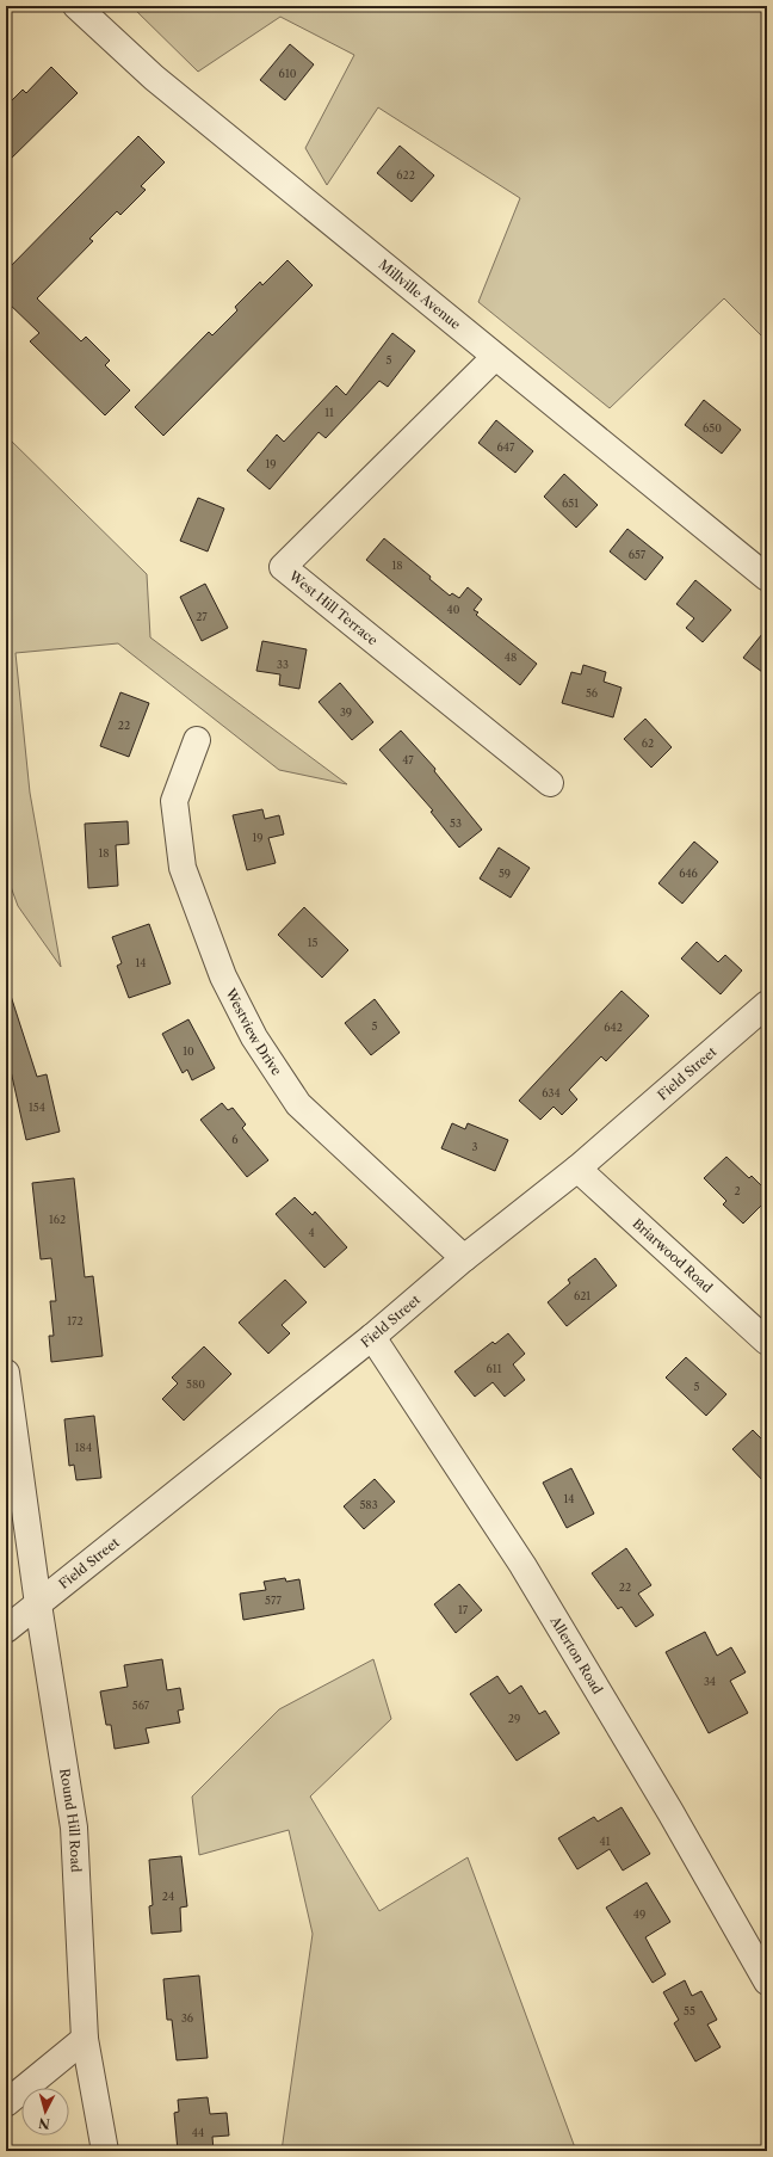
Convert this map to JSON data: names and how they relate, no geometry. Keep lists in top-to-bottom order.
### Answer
{
  "streets": {
    "street": [
      "Millville Avenue",
      "West Hill Terrace",
      "Westview Drive",
      "Field Street",
      "Briarwood Road",
      "Allerton Road",
      "Round Hill Road"
    ]
  },
  "crossings": [
    ["Millville Avenue", "West Hill Terrace"],
    ["Westview Drive", "Field Street"],
    ["Field Street", "Briarwood Road"],
    ["Field Street", "Allerton Road"],
    ["Field Street", "Round Hill Road"]
  ],
  "house_numbers": [
    "610",
    "622",
    "5",
    "11",
    "650",
    "647",
    "19",
    "651",
    "657",
    "18",
    "40",
    "27",
    "48",
    "33",
    "56",
    "39",
    "22",
    "62",
    "47",
    "53",
    "19",
    "18",
    "59",
    "646",
    "15",
    "14",
    "5",
    "642",
    "10",
    "634",
    "154",
    "6",
    "3",
    "2",
    "162",
    "4",
    "621",
    "172",
    "611",
    "580",
    "5",
    "184",
    "14",
    "583",
    "22",
    "577",
    "17",
    "34",
    "567",
    "29",
    "41",
    "24",
    "49",
    "55",
    "36",
    "44"
  ],
  "north": "bottom"
}
